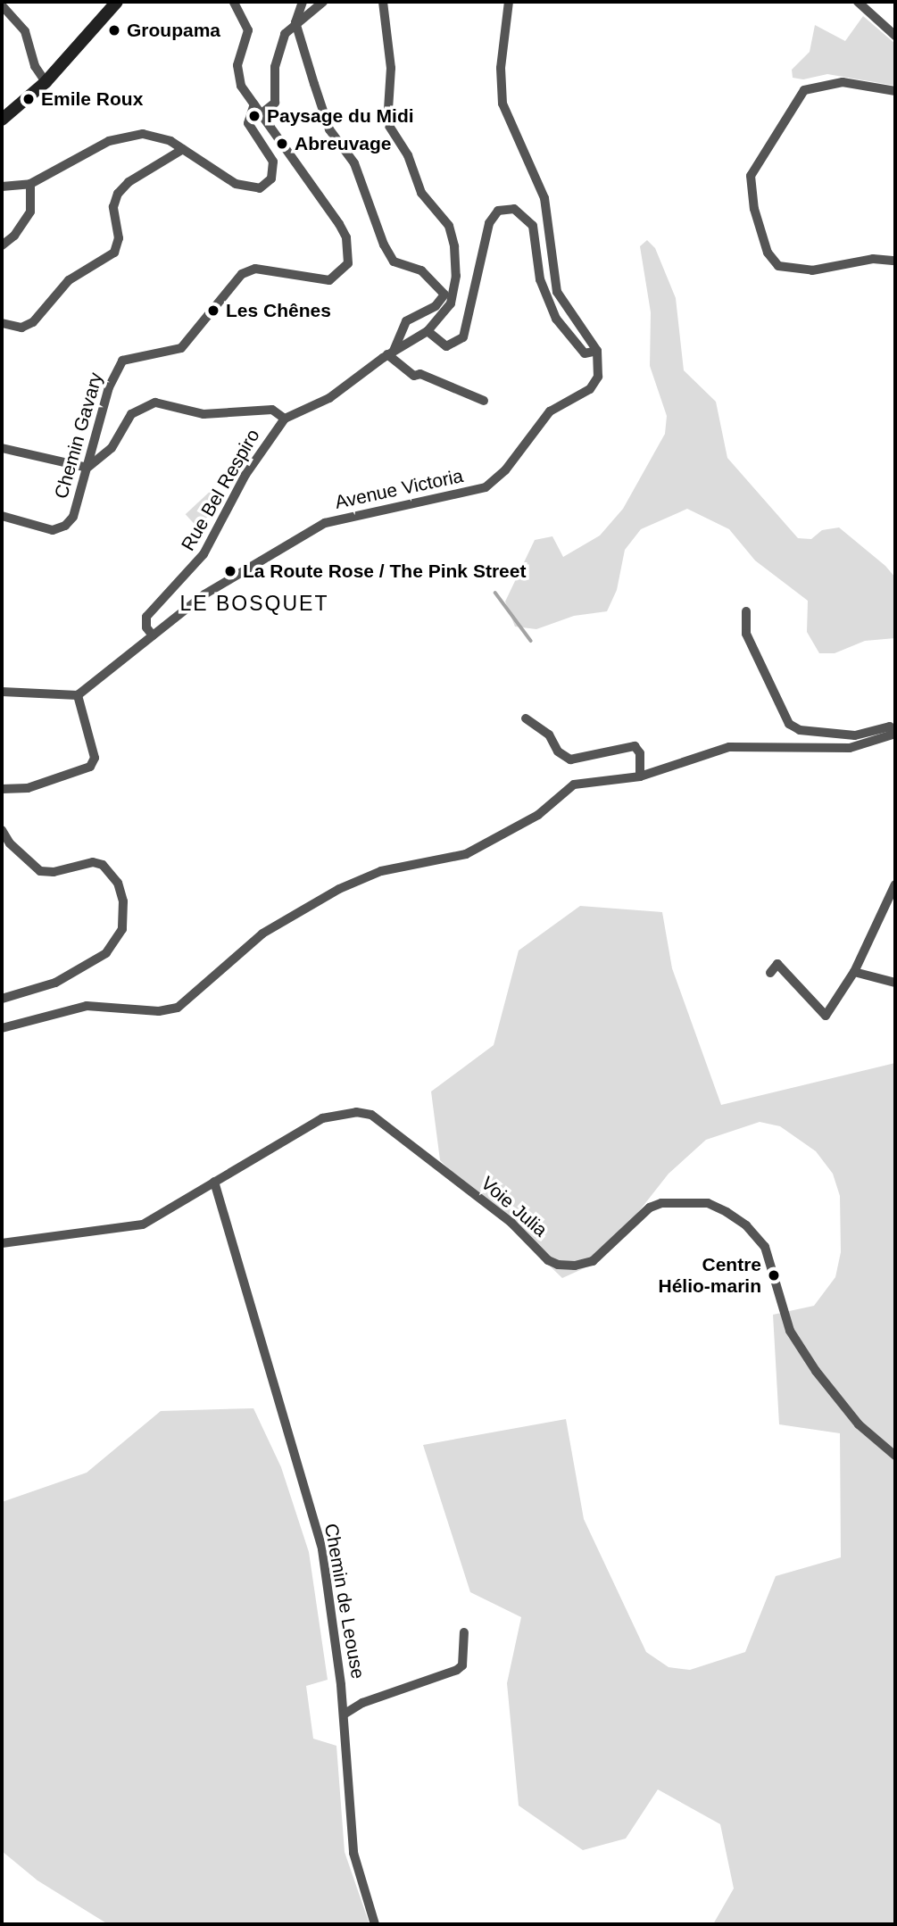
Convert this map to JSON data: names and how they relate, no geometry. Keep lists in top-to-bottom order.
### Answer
{
  "streets": {
    "street": [
      "Chemin Gavary",
      "Avenue Victoria",
      "Rue Bel Respiro",
      "Voie Julia",
      "Chemin de Leouse"
    ]
  },
  "crossings": [
    ["Avenue Victoria", "Rue Bel Respiro"],
    ["Voie Julia", "Chemin de Leouse"]
  ],
  "districts": ["LE BOSQUET"],
  "places": [
    "Groupama",
    "Emile Roux",
    "Paysage du Midi",
    "Abreuvage",
    "Les Chênes",
    "La Route Rose / The Pink Street",
    "Centre Hélio-marin"
  ]
}
